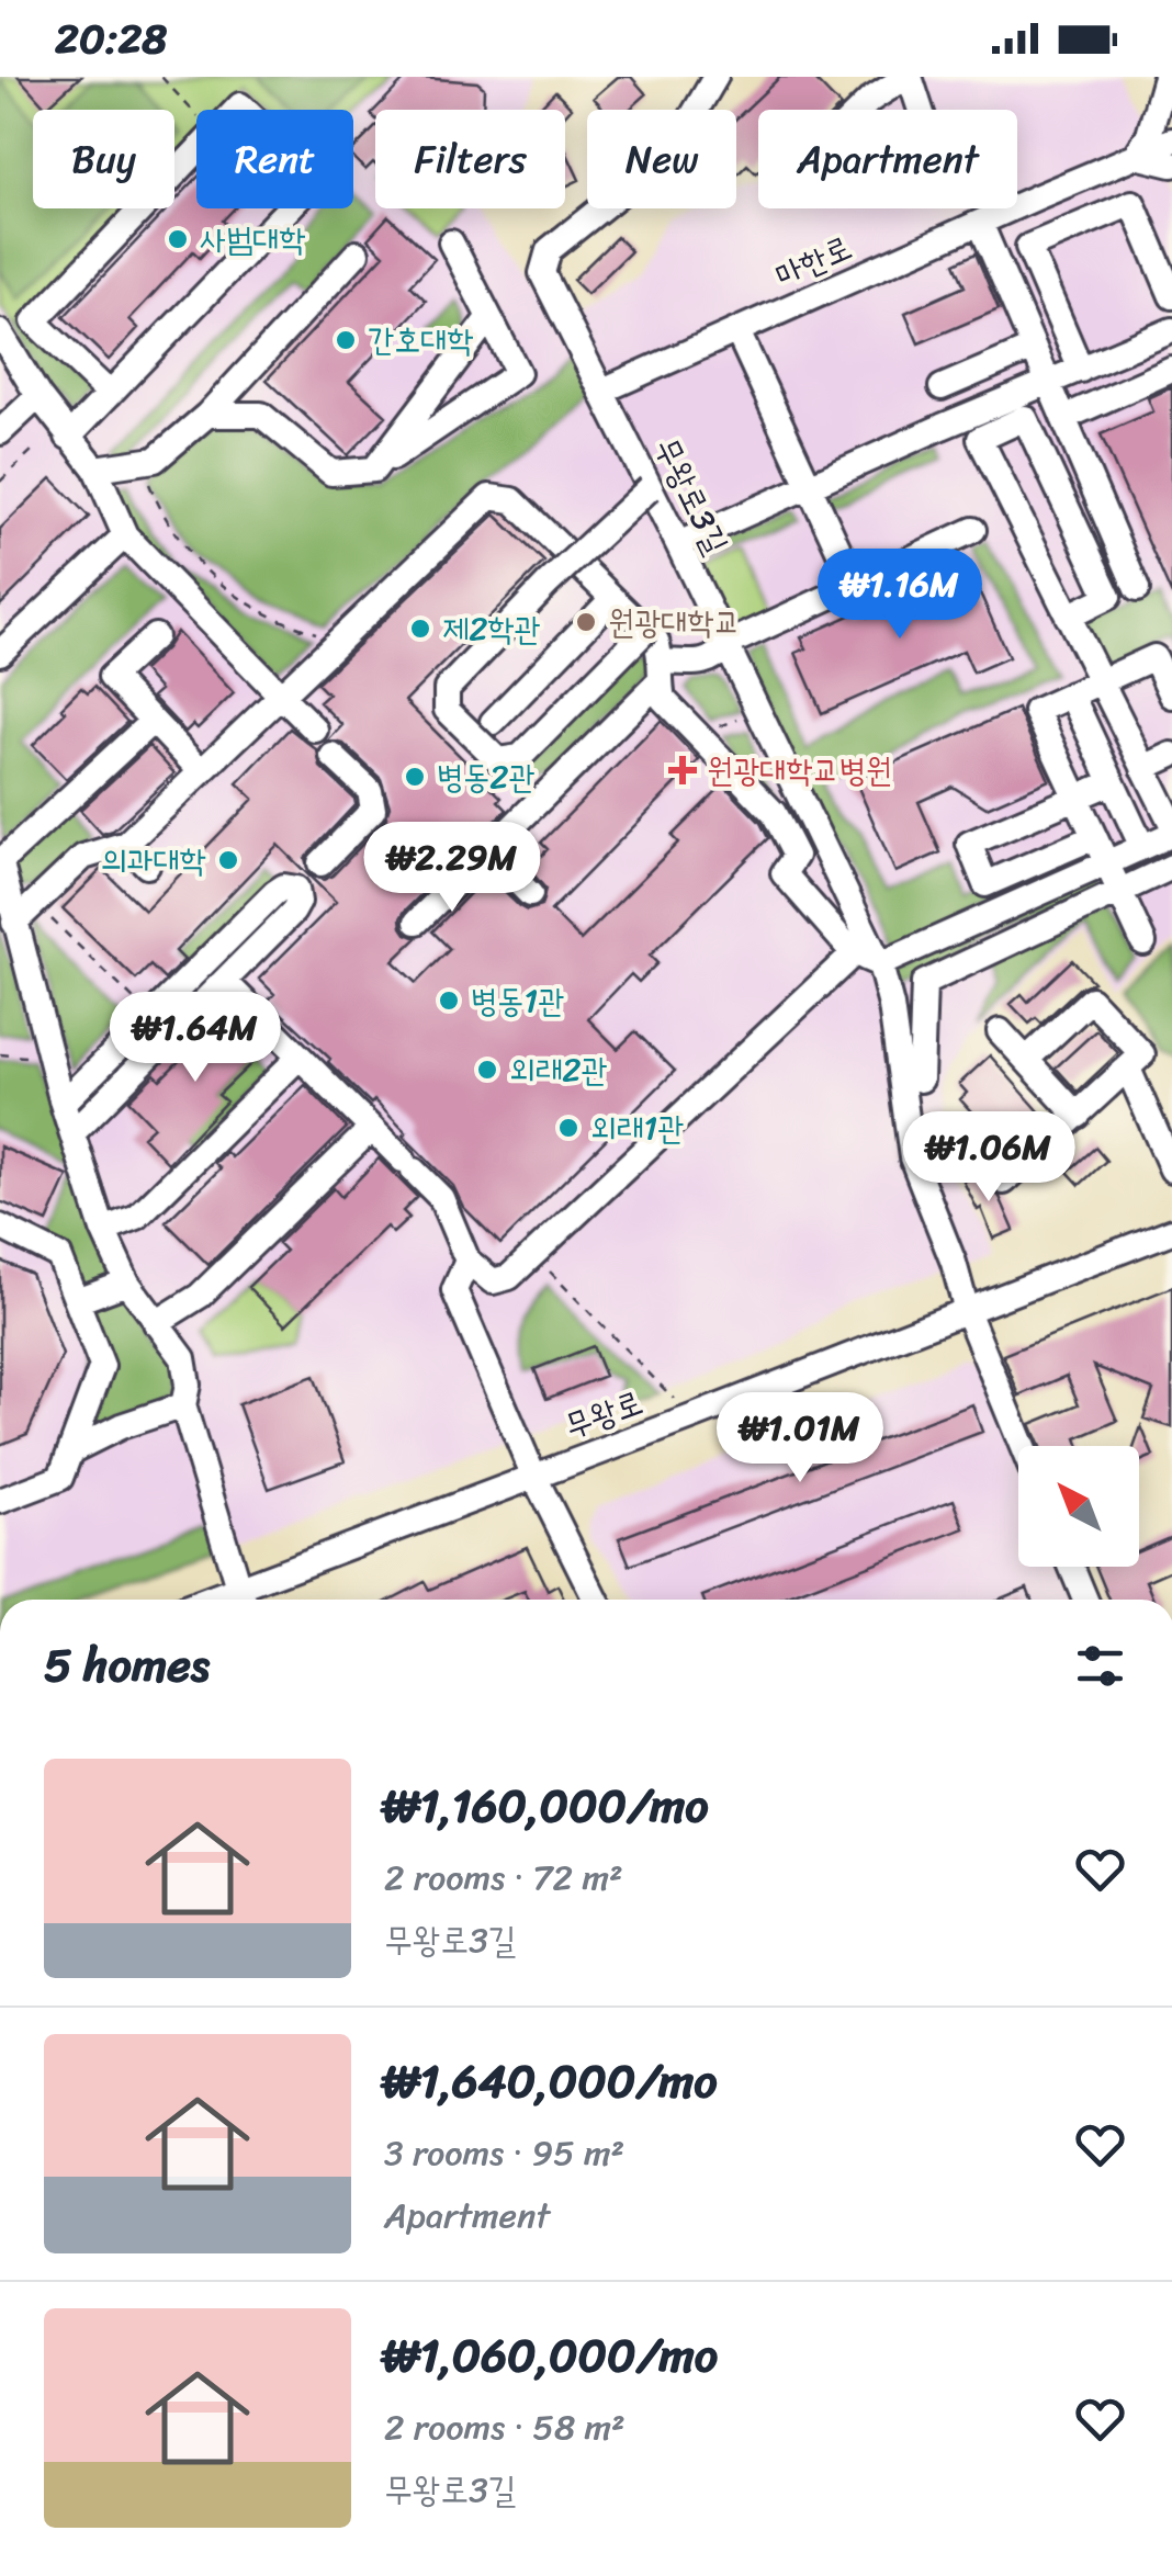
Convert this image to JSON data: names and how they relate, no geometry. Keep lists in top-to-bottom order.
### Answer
{
  "streets": {
    "street": ["마한로", "무왕로3길", "무왕로"]
  },
  "crossings": [
    ["마한로", "무왕로3길"],
    ["무왕로3길", "무왕로"]
  ],
  "places": {
    "other": [
      "사범대학",
      "간호대학",
      "원광대학교",
      "제2학관",
      "병동2관",
      "의과대학",
      "병동1관",
      "외래2관",
      "외래1관"
    ],
    "health": ["원광대학교병원"]
  },
  "north": "top left",
  "page": {
    "status": "20:28",
    "chip": [
      "Buy",
      "Rent",
      "Filters",
      "New",
      "Apartment"
    ],
    "price": [
      "₩1.16M",
      "₩2.29M",
      "₩1.64M",
      "₩1.06M",
      "₩1.01M"
    ],
    "heading": "5 homes",
    "list": [
      {
        "name": "₩1,160,000/mo",
        "note": "2 rooms · 72 m² · 무왕로3길"
      },
      {
        "name": "₩1,640,000/mo",
        "note": "3 rooms · 95 m² · Apartment"
      },
      {
        "name": "₩1,060,000/mo",
        "note": "2 rooms · 58 m² · 무왕로3길"
      }
    ]
  }
}
